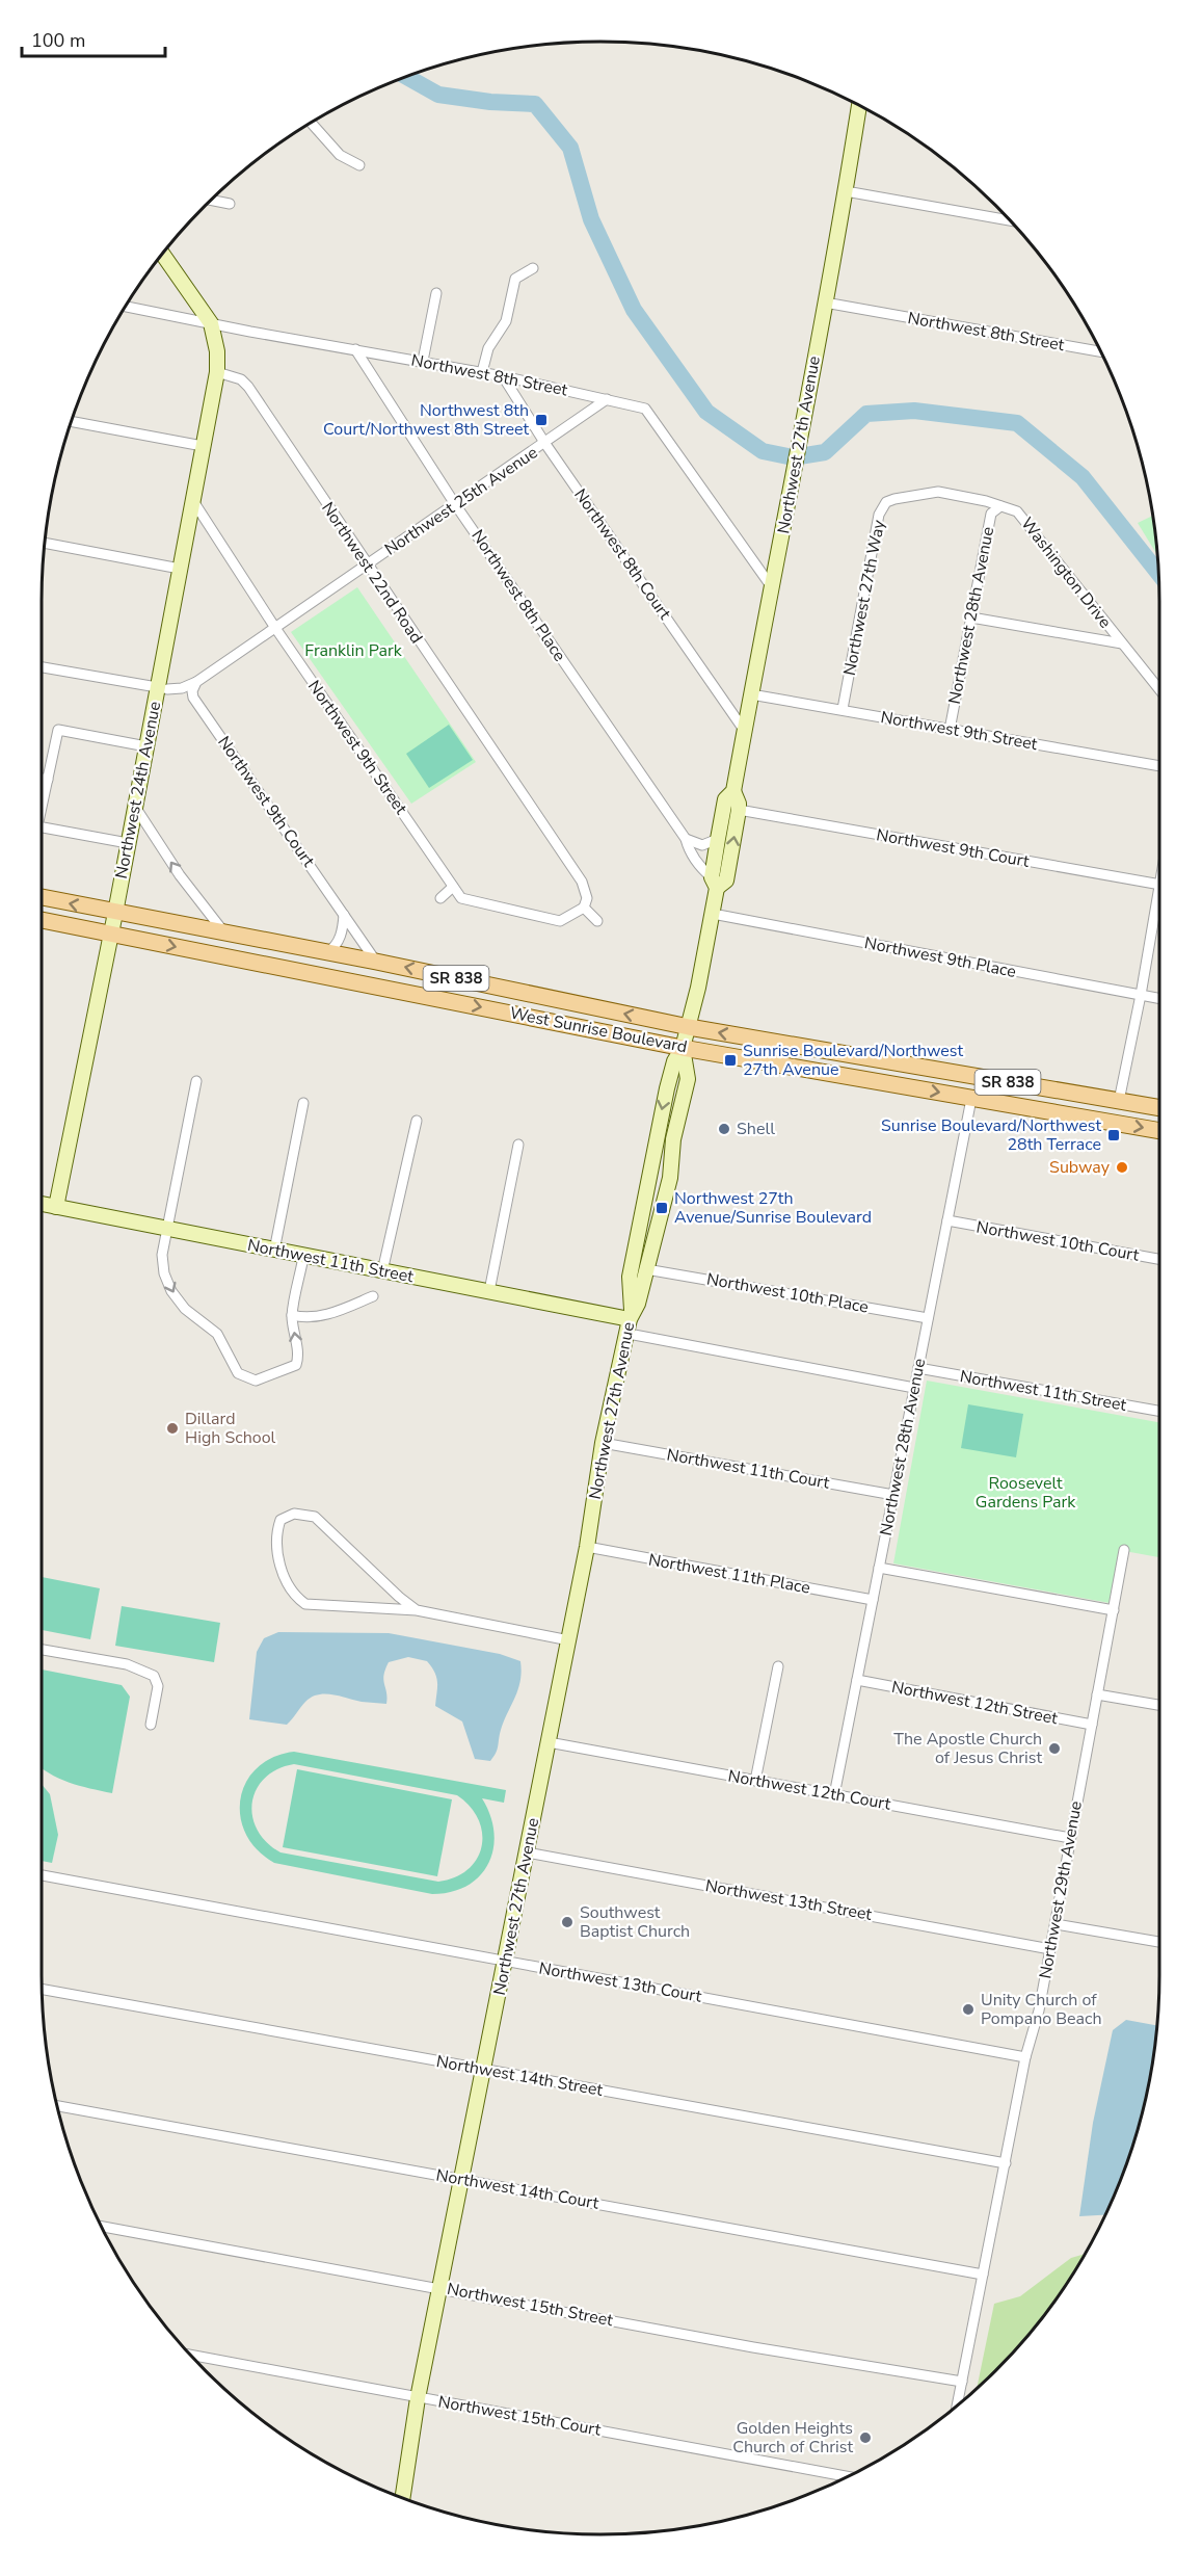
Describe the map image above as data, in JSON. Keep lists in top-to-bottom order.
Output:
{
  "streets": {
    "main road": ["SR 838", "West Sunrise Boulevard"],
    "street": [
      "Northwest 8th Street",
      "Northwest 27th Avenue",
      "Northwest 25th Avenue",
      "Northwest 8th Court",
      "Northwest 22nd Road",
      "Washington Drive",
      "Northwest 8th Place",
      "Northwest 27th Way",
      "Northwest 28th Avenue",
      "Northwest 9th Street",
      "Northwest 24th Avenue",
      "Northwest 9th Court",
      "Northwest 9th Place",
      "Northwest 10th Court",
      "Northwest 11th Street",
      "Northwest 10th Place",
      "Northwest 11th Court",
      "Northwest 11th Place",
      "Northwest 12th Street",
      "Northwest 12th Court",
      "Northwest 29th Avenue",
      "Northwest 13th Street",
      "Northwest 13th Court",
      "Northwest 14th Street",
      "Northwest 14th Court",
      "Northwest 15th Street",
      "Northwest 15th Court"
    ]
  },
  "crossings": [
    ["Northwest 8th Street", "Northwest 27th Avenue"],
    ["Northwest 8th Street", "Northwest 25th Avenue"],
    ["Northwest 8th Street", "Northwest 8th Court"],
    ["Northwest 8th Street", "Northwest 8th Place"],
    ["Northwest 27th Avenue", "Northwest 8th Court"],
    ["Northwest 27th Avenue", "Northwest 8th Place"],
    ["Northwest 27th Avenue", "Northwest 9th Street"],
    ["Northwest 27th Avenue", "Northwest 9th Court"],
    ["Northwest 27th Avenue", "Northwest 9th Place"],
    ["Northwest 27th Avenue", "West Sunrise Boulevard"],
    ["Northwest 27th Avenue", "Northwest 11th Street"],
    ["Northwest 27th Avenue", "Northwest 10th Place"],
    ["Northwest 27th Avenue", "Northwest 11th Court"],
    ["Northwest 27th Avenue", "Northwest 11th Place"],
    ["Northwest 27th Avenue", "Northwest 12th Court"],
    ["Northwest 27th Avenue", "Northwest 13th Street"],
    ["Northwest 27th Avenue", "Northwest 13th Court"],
    ["Northwest 27th Avenue", "Northwest 14th Street"],
    ["Northwest 27th Avenue", "Northwest 14th Court"],
    ["Northwest 27th Avenue", "Northwest 15th Street"],
    ["Northwest 27th Avenue", "Northwest 15th Court"],
    ["Northwest 25th Avenue", "Northwest 8th Court"],
    ["Northwest 25th Avenue", "Northwest 22nd Road"],
    ["Northwest 25th Avenue", "Northwest 8th Place"],
    ["Northwest 25th Avenue", "Northwest 9th Street"],
    ["Northwest 25th Avenue", "Northwest 9th Court"],
    ["Northwest 22nd Road", "Northwest 9th Street"],
    ["Northwest 22nd Road", "Northwest 24th Avenue"],
    ["Washington Drive", "Northwest 27th Way"],
    ["Washington Drive", "Northwest 28th Avenue"],
    ["Northwest 27th Way", "Northwest 9th Street"],
    ["Northwest 28th Avenue", "Northwest 9th Street"],
    ["Northwest 28th Avenue", "West Sunrise Boulevard"],
    ["Northwest 28th Avenue", "Northwest 10th Court"],
    ["Northwest 28th Avenue", "Northwest 11th Street"],
    ["Northwest 28th Avenue", "Northwest 10th Place"],
    ["Northwest 28th Avenue", "Northwest 11th Court"],
    ["Northwest 28th Avenue", "Northwest 11th Place"],
    ["Northwest 28th Avenue", "Northwest 12th Street"],
    ["Northwest 28th Avenue", "Northwest 12th Court"],
    ["Northwest 9th Street", "Northwest 24th Avenue"],
    ["Northwest 24th Avenue", "West Sunrise Boulevard"],
    ["Northwest 24th Avenue", "Northwest 11th Street"],
    ["Northwest 9th Court", "West Sunrise Boulevard"],
    ["Northwest 12th Street", "Northwest 29th Avenue"],
    ["Northwest 12th Court", "Northwest 29th Avenue"],
    ["Northwest 29th Avenue", "Northwest 13th Street"],
    ["Northwest 29th Avenue", "Northwest 13th Court"],
    ["Northwest 29th Avenue", "Northwest 14th Street"],
    ["Northwest 29th Avenue", "Northwest 14th Court"],
    ["Northwest 29th Avenue", "Northwest 15th Street"]
  ],
  "parks": ["Franklin Park", "Roosevelt Gardens Park"],
  "places": {
    "transit": [
      "Northwest 8th Court/Northwest 8th Street",
      "Sunrise Boulevard/Northwest 27th Avenue",
      "Sunrise Boulevard/Northwest 28th Terrace",
      "Northwest 27th Avenue/Sunrise Boulevard"
    ],
    "other": [
      "Shell",
      "Subway",
      "Dillard High School",
      "The Apostle Church of Jesus Christ",
      "Southwest Baptist Church",
      "Unity Church of Pompano Beach",
      "Golden Heights Church of Christ"
    ]
  },
  "scale_bar": "100 m"
}
